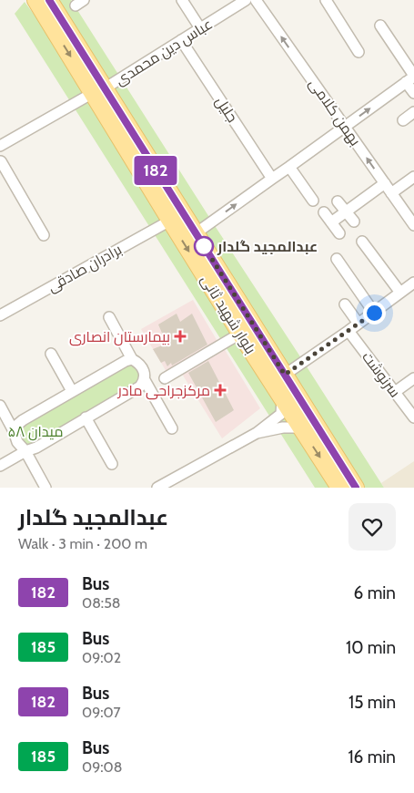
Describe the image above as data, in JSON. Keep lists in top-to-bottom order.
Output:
{
  "streets": {
    "main road": ["بلوار شهید ثانی"],
    "street": [
      "عباس دین محمدی",
      "جلیل",
      "بهمن کلامی",
      "برادران صادقی",
      "سرنوشت"
    ]
  },
  "crossings": [
    ["عباس دین محمدی", "جلیل"],
    ["عباس دین محمدی", "بلوار شهید ثانی"],
    ["برادران صادقی", "بلوار شهید ثانی"]
  ],
  "parks": ["میدان ۵۸"],
  "places": {
    "other": ["عبدالمجید گلدار"],
    "health": ["بیمارستان انصاری", "مرکزجراحی مادر"]
  },
  "lines": ["bus line 182"],
  "page": {
    "on_map": "182",
    "heading": ["عبدالمجید گلدار", "Walk · 3 min · 200 m"],
    "list": [
      {
        "mark": "182",
        "name": "Bus",
        "note": "08:58",
        "value": "6 min"
      },
      {
        "mark": "185",
        "name": "Bus",
        "note": "09:02",
        "value": "10 min"
      },
      {
        "mark": "182",
        "name": "Bus",
        "note": "09:07",
        "value": "15 min"
      },
      {
        "mark": "185",
        "name": "Bus",
        "note": "09:08",
        "value": "16 min"
      }
    ]
  }
}
